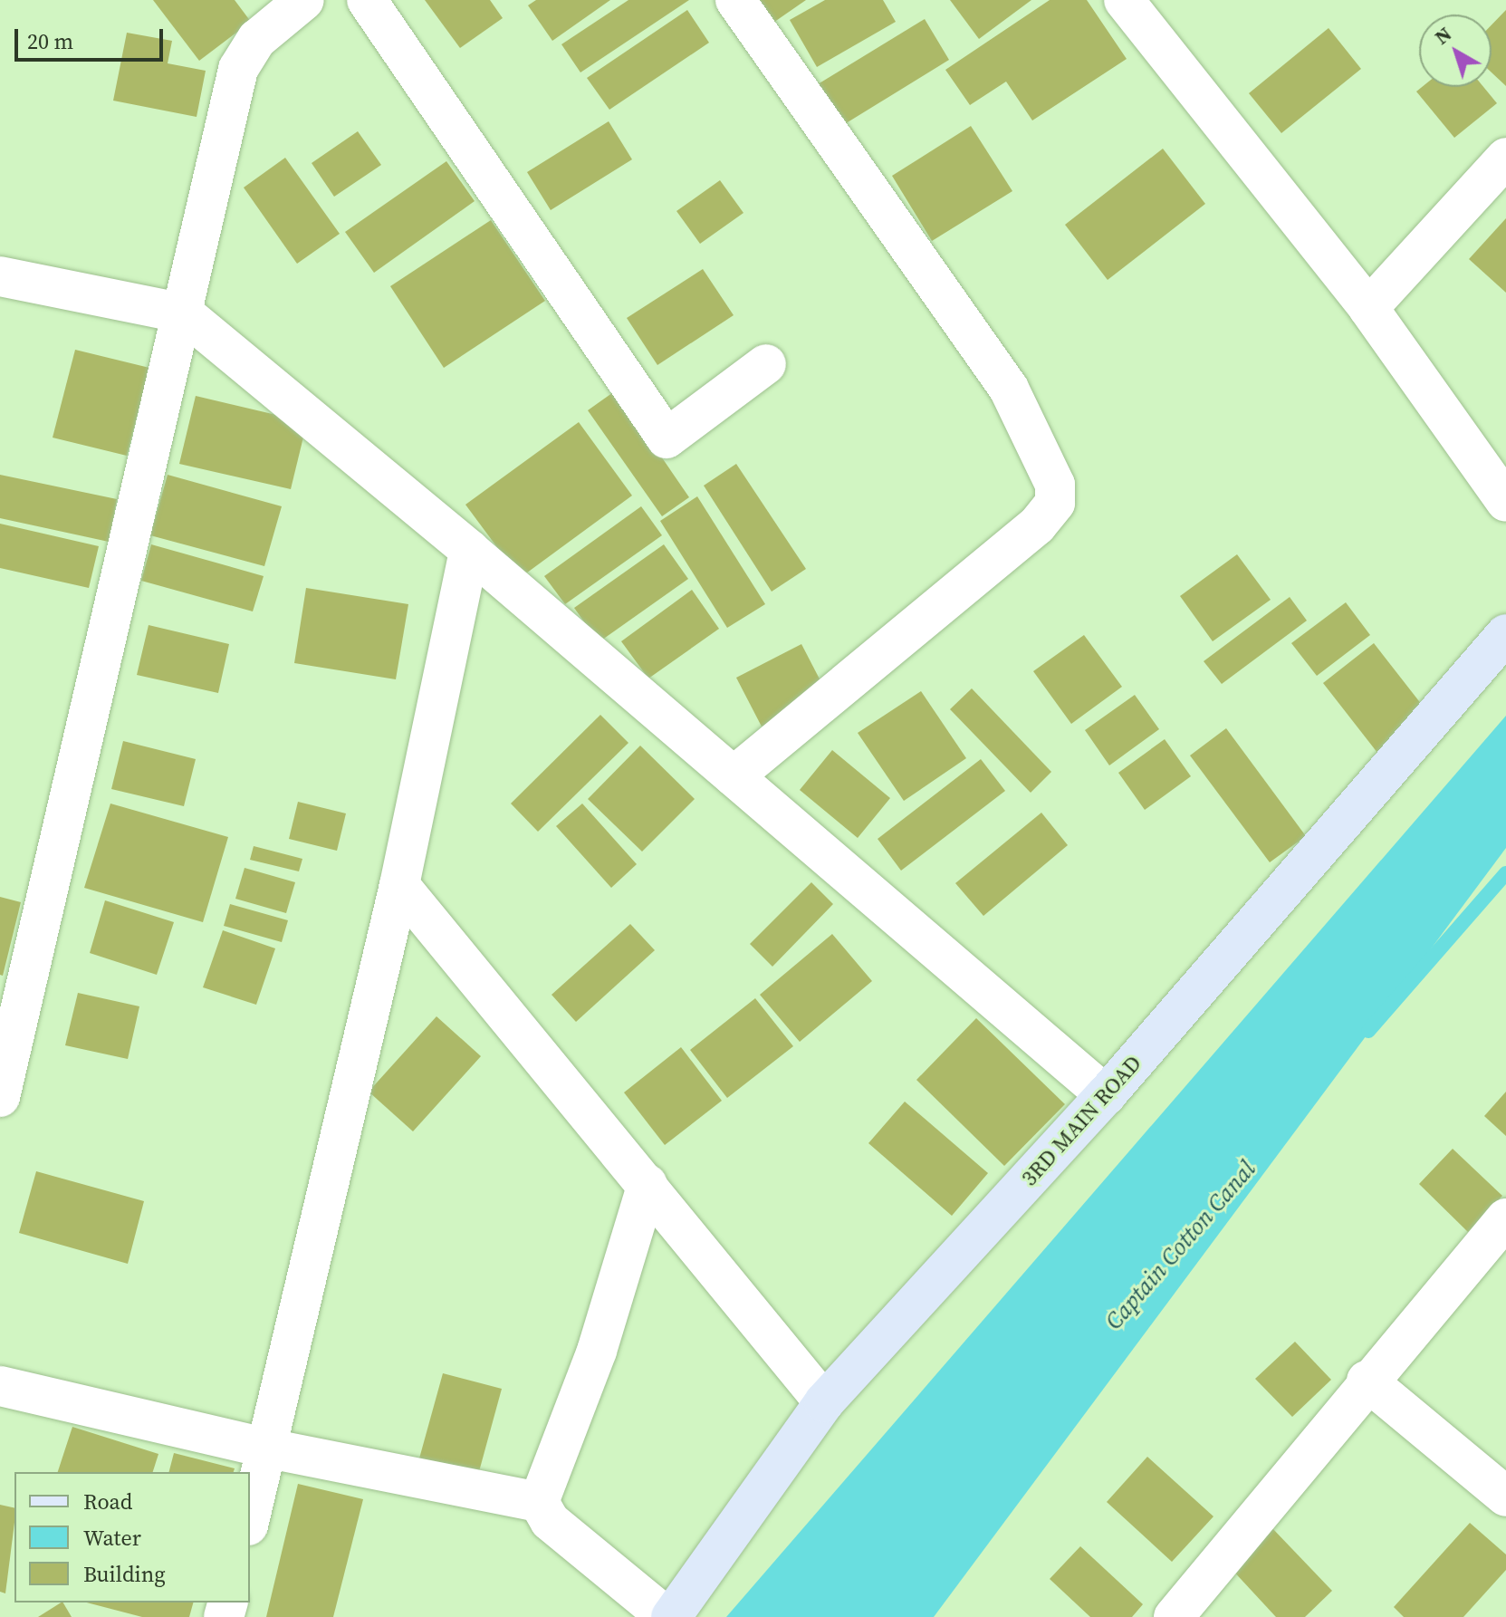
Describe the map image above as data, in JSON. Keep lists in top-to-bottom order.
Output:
{
  "streets": {
    "street": ["3RD MAIN ROAD"]
  },
  "water": ["Captain Cotton Canal"],
  "legend": ["Road", "Water", "Building"],
  "scale_bar": "20 m",
  "north": "top left"
}
